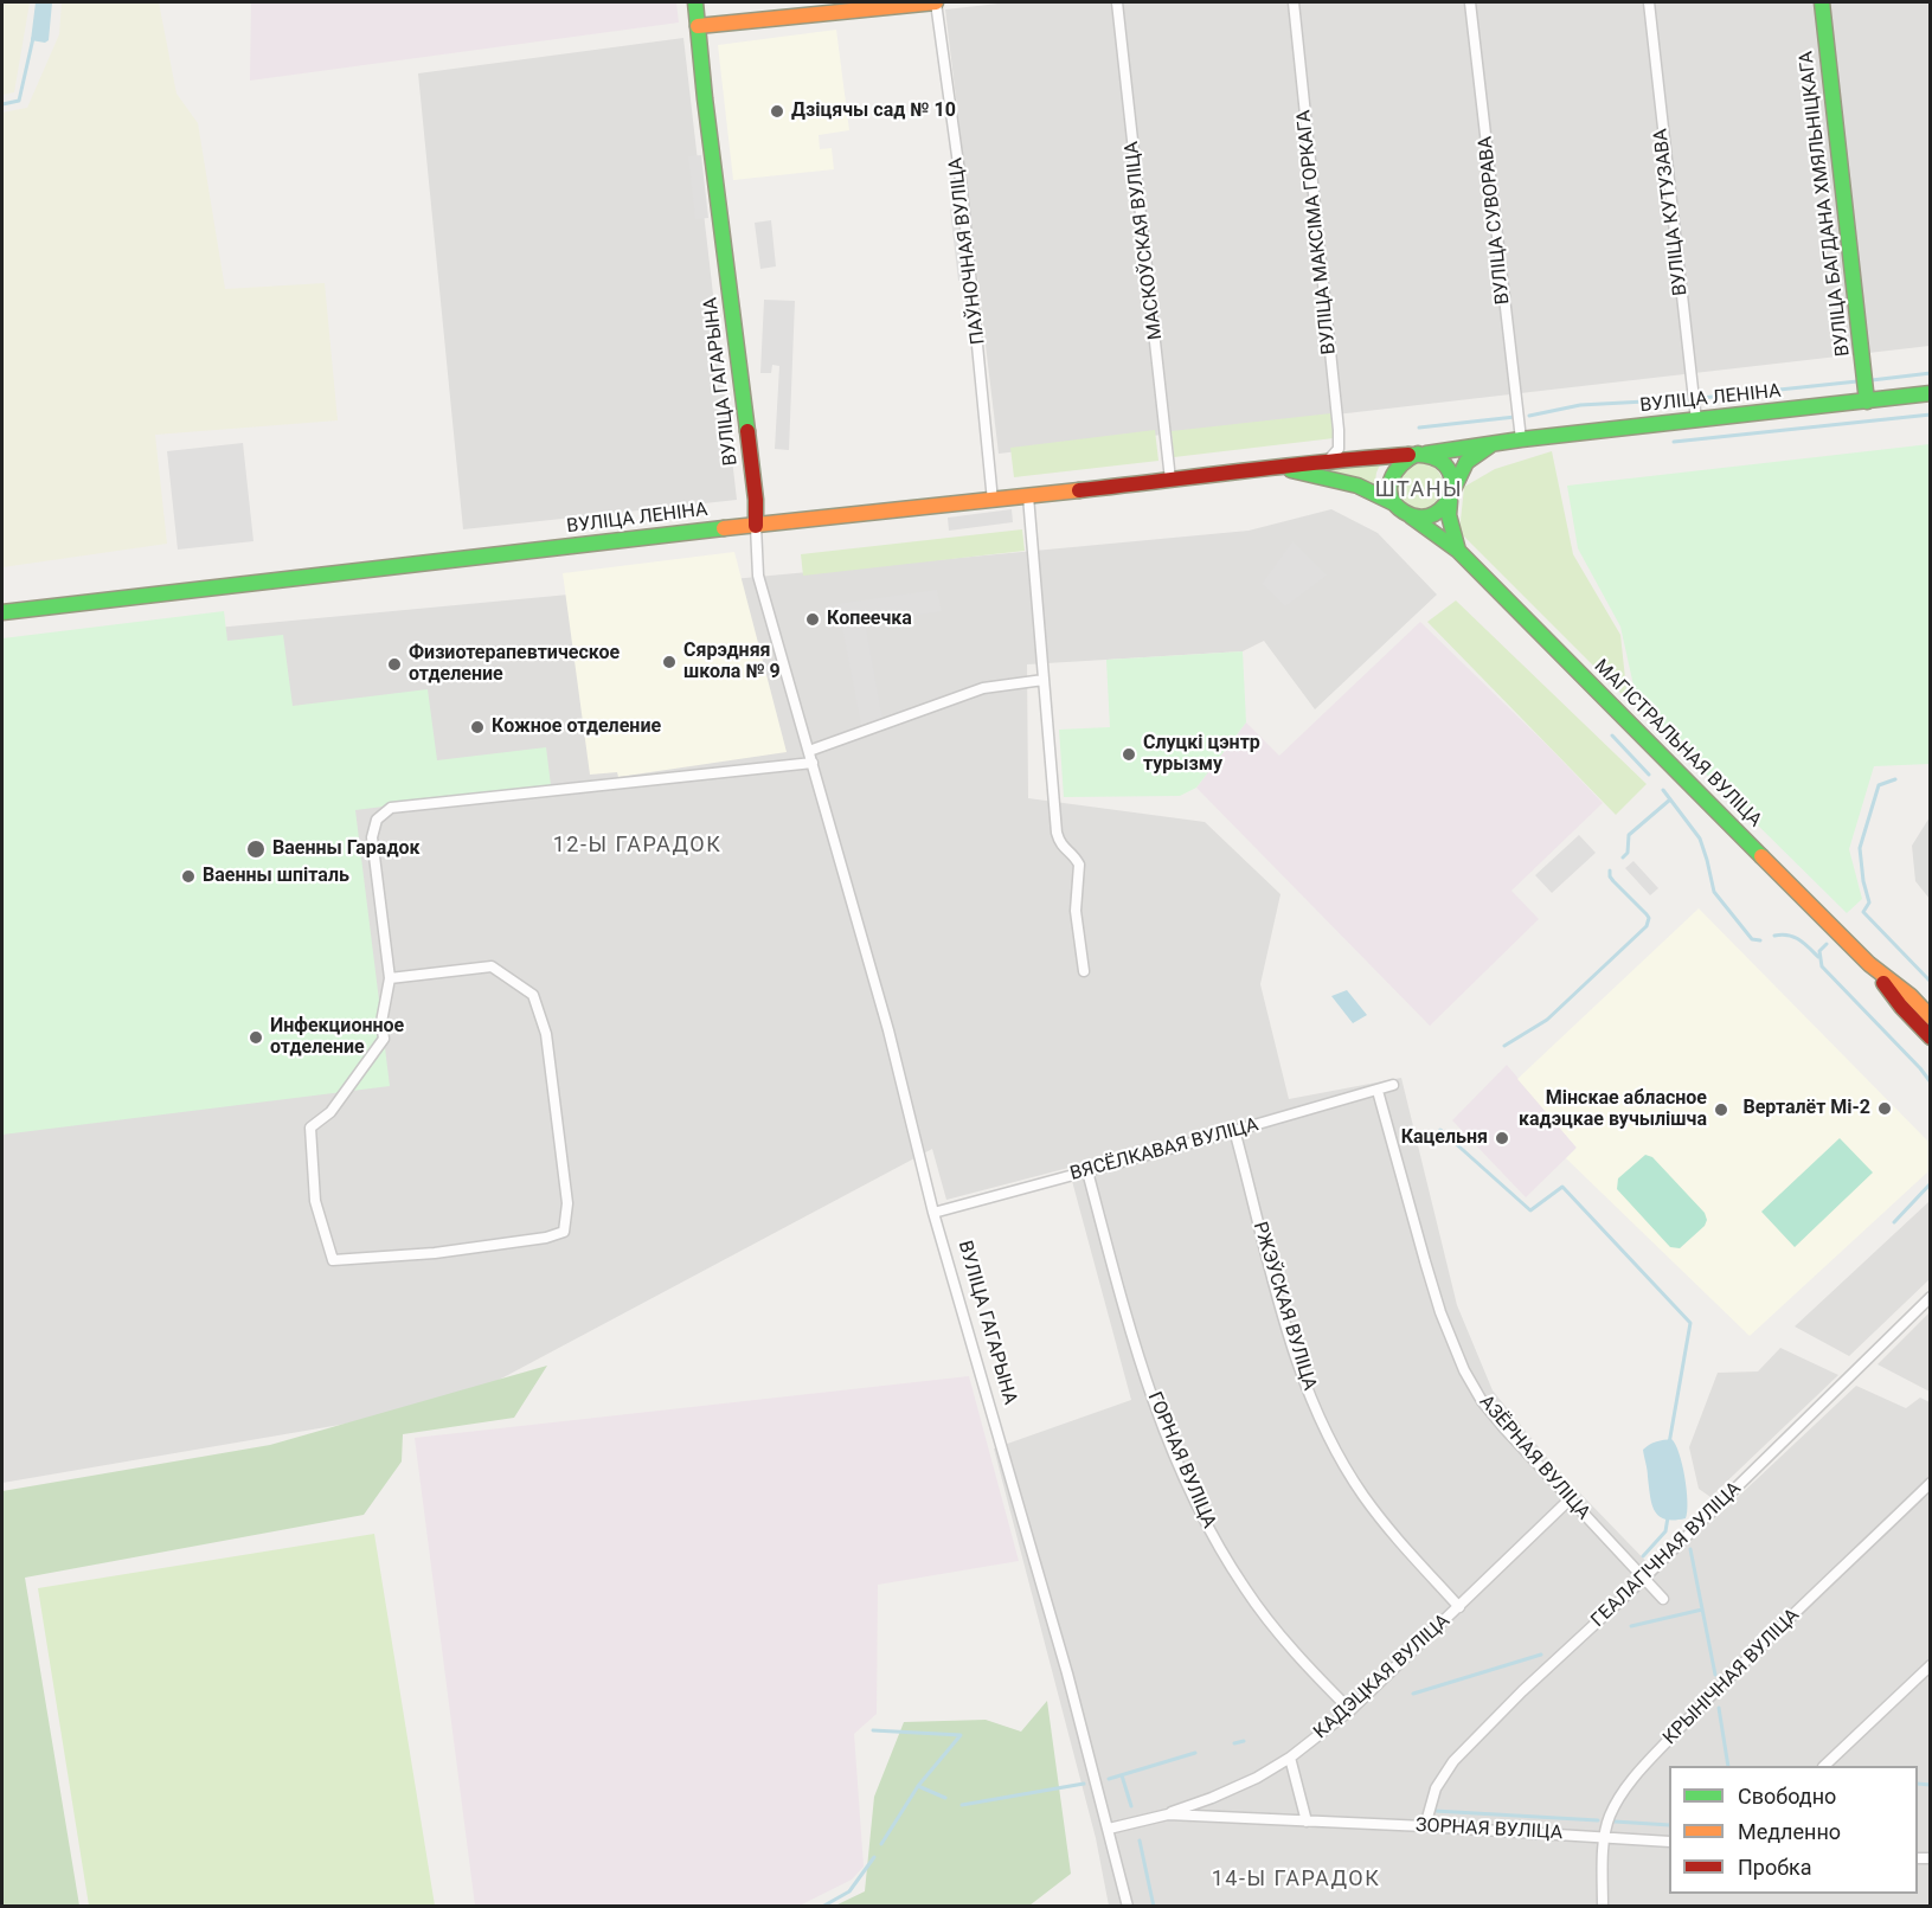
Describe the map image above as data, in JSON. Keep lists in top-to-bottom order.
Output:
{
  "streets": {
    "main road": [
      "ВУЛІЦА БАГДАНА ХМЯЛЬНІЦКАГА",
      "ВУЛІЦА ГАГАРЫНА",
      "ВУЛІЦА ЛЕНІНА",
      "МАГІСТРАЛЬНАЯ ВУЛІЦА"
    ],
    "street": [
      "ВУЛІЦА КУТУЗАВА",
      "ВУЛІЦА СУВОРАВА",
      "ВУЛІЦА МАКСІМА ГОРКАГА",
      "МАСКОЎСКАЯ ВУЛІЦА",
      "ПАЎНОЧНАЯ ВУЛІЦА",
      "ВЯСЁЛКАВАЯ ВУЛІЦА",
      "РЖЭЎСКАЯ ВУЛІЦА",
      "АЗЁРНАЯ ВУЛІЦА",
      "ГОРНАЯ ВУЛІЦА",
      "ГЕАЛАГІЧНАЯ ВУЛІЦА",
      "КАДЭЦКАЯ ВУЛІЦА",
      "КРЫНІЧНАЯ ВУЛІЦА",
      "ЗОРНАЯ ВУЛІЦА"
    ]
  },
  "crossings": [
    ["ВУЛІЦА БАГДАНА ХМЯЛЬНІЦКАГА", "ВУЛІЦА ЛЕНІНА"],
    ["ВУЛІЦА КУТУЗАВА", "ВУЛІЦА ЛЕНІНА"],
    ["ВУЛІЦА СУВОРАВА", "ВУЛІЦА ЛЕНІНА"],
    ["ВУЛІЦА МАКСІМА ГОРКАГА", "ВУЛІЦА ЛЕНІНА"],
    ["МАСКОЎСКАЯ ВУЛІЦА", "ВУЛІЦА ЛЕНІНА"],
    ["ПАЎНОЧНАЯ ВУЛІЦА", "ВУЛІЦА ЛЕНІНА"],
    ["ВУЛІЦА ГАГАРЫНА", "ВУЛІЦА ЛЕНІНА"],
    ["ВУЛІЦА ГАГАРЫНА", "ВЯСЁЛКАВАЯ ВУЛІЦА"],
    ["ВУЛІЦА ГАГАРЫНА", "ЗОРНАЯ ВУЛІЦА"],
    ["ВУЛІЦА ЛЕНІНА", "МАГІСТРАЛЬНАЯ ВУЛІЦА"],
    ["ВЯСЁЛКАВАЯ ВУЛІЦА", "РЖЭЎСКАЯ ВУЛІЦА"],
    ["ВЯСЁЛКАВАЯ ВУЛІЦА", "АЗЁРНАЯ ВУЛІЦА"],
    ["ВЯСЁЛКАВАЯ ВУЛІЦА", "ГОРНАЯ ВУЛІЦА"],
    ["РЖЭЎСКАЯ ВУЛІЦА", "КАДЭЦКАЯ ВУЛІЦА"],
    ["АЗЁРНАЯ ВУЛІЦА", "ГЕАЛАГІЧНАЯ ВУЛІЦА"],
    ["АЗЁРНАЯ ВУЛІЦА", "КАДЭЦКАЯ ВУЛІЦА"],
    ["ГОРНАЯ ВУЛІЦА", "КАДЭЦКАЯ ВУЛІЦА"],
    ["ГЕАЛАГІЧНАЯ ВУЛІЦА", "ЗОРНАЯ ВУЛІЦА"],
    ["КАДЭЦКАЯ ВУЛІЦА", "ЗОРНАЯ ВУЛІЦА"],
    ["КРЫНІЧНАЯ ВУЛІЦА", "ЗОРНАЯ ВУЛІЦА"]
  ],
  "districts": ["ШТАНЫ", "12-Ы ГАРАДОК", "14-Ы ГАРАДОК"],
  "places": [
    "Дзіцячы сад № 10",
    "Копеечка",
    "Сярэдняя школа № 9",
    "Физиотерапевтическое отделение",
    "Кожное отделение",
    "Слуцкі цэнтр турызму",
    "Ваенны Гарадок",
    "Ваенны шпіталь",
    "Инфекционное отделение",
    "Верталёт Мі-2",
    "Мінскае абласное кадэцкае вучылішча",
    "Кацельня"
  ],
  "legend": ["Свободно", "Медленно", "Пробка"]
}
